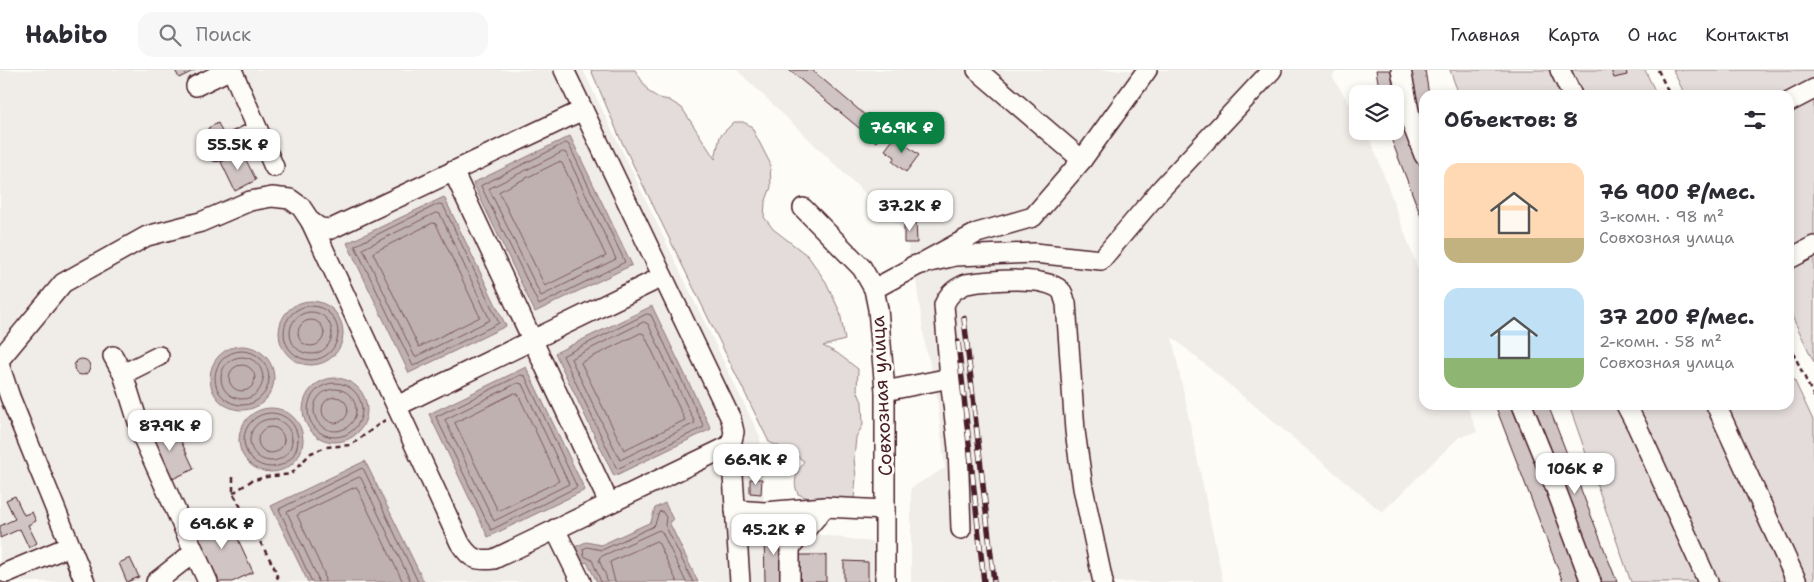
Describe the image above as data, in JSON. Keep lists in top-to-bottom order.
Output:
{
  "streets": {
    "street": ["Совхозная улица"]
  },
  "page": {
    "header": "Habito",
    "search": "Поиск",
    "nav": [
      "Главная",
      "Карта",
      "О нас",
      "Контакты"
    ],
    "heading": "Объектов: 8",
    "price": [
      "76.9K ₽",
      "55.5K ₽",
      "37.2K ₽",
      "87.9K ₽",
      "66.9K ₽",
      "106K ₽",
      "69.6K ₽",
      "45.2K ₽"
    ],
    "list": [
      {
        "name": "76 900 ₽/мес.",
        "note": "3-комн. · 98 m² · Совхозная улица"
      },
      {
        "name": "37 200 ₽/мес.",
        "note": "2-комн. · 58 m² · Совхозная улица"
      }
    ]
  }
}
